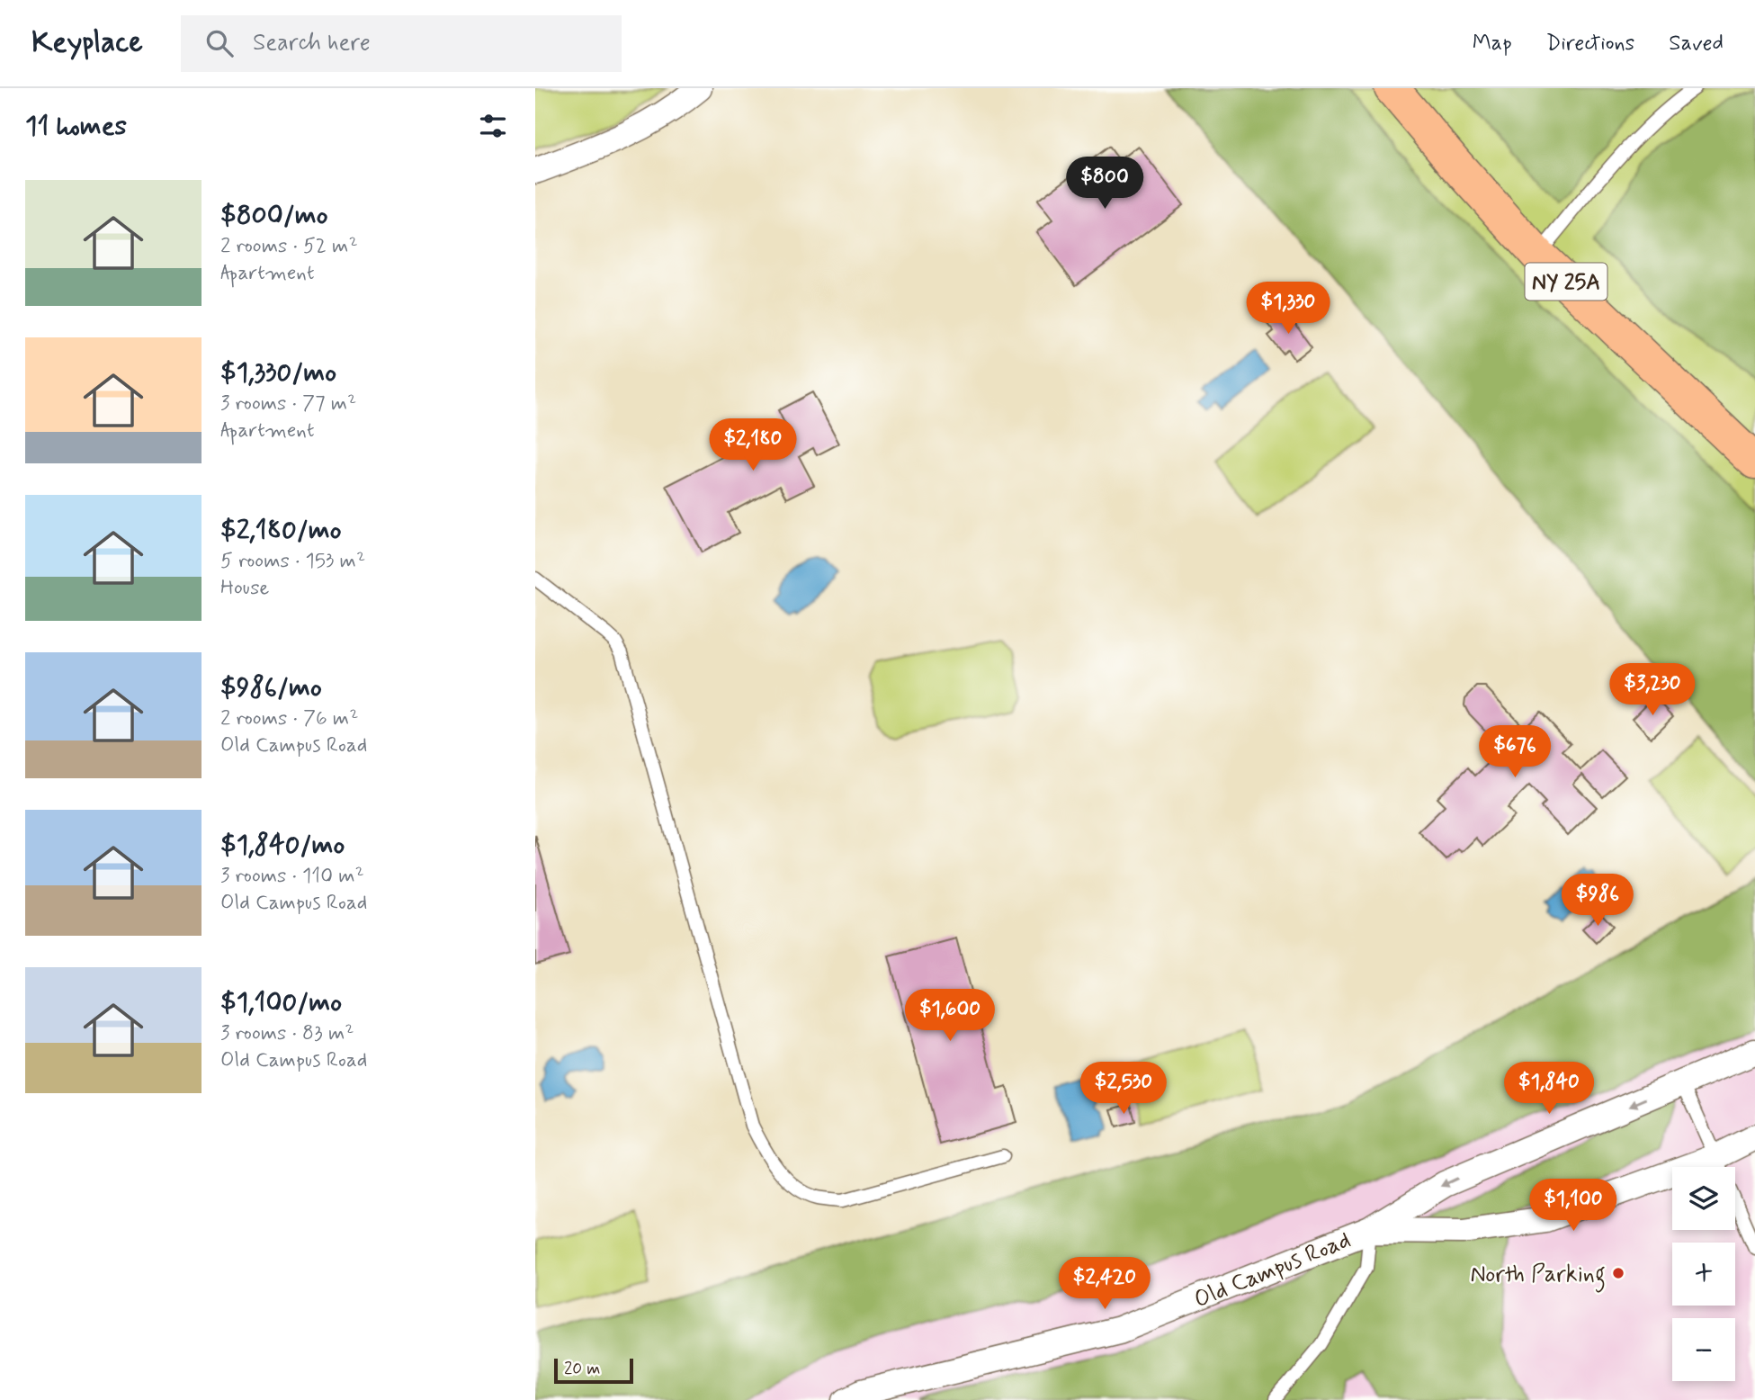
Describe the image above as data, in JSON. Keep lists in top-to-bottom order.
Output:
{
  "streets": {
    "main road": ["NY 25A"],
    "street": ["Old Campus Road"]
  },
  "places": ["North Parking"],
  "scale_bar": "20 m",
  "page": {
    "header": "Keyplace",
    "search": "Search here",
    "nav": ["Map", "Directions", "Saved"],
    "heading": "11 homes",
    "price": [
      "$800",
      "$1,330",
      "$2,180",
      "$3,230",
      "$676",
      "$986",
      "$1,600",
      "$2,530",
      "$1,840",
      "$1,100",
      "$2,420"
    ],
    "list": [
      {
        "name": "$800/mo",
        "note": "2 rooms · 52 m² · Apartment"
      },
      {
        "name": "$1,330/mo",
        "note": "3 rooms · 77 m² · Apartment"
      },
      {
        "name": "$2,180/mo",
        "note": "5 rooms · 153 m² · House"
      },
      {
        "name": "$986/mo",
        "note": "2 rooms · 76 m² · Old Campus Road"
      },
      {
        "name": "$1,840/mo",
        "note": "3 rooms · 110 m² · Old Campus Road"
      },
      {
        "name": "$1,100/mo",
        "note": "3 rooms · 83 m² · Old Campus Road"
      }
    ],
    "map_buttons": ["+", "−"],
    "scale": "20 m"
  }
}
